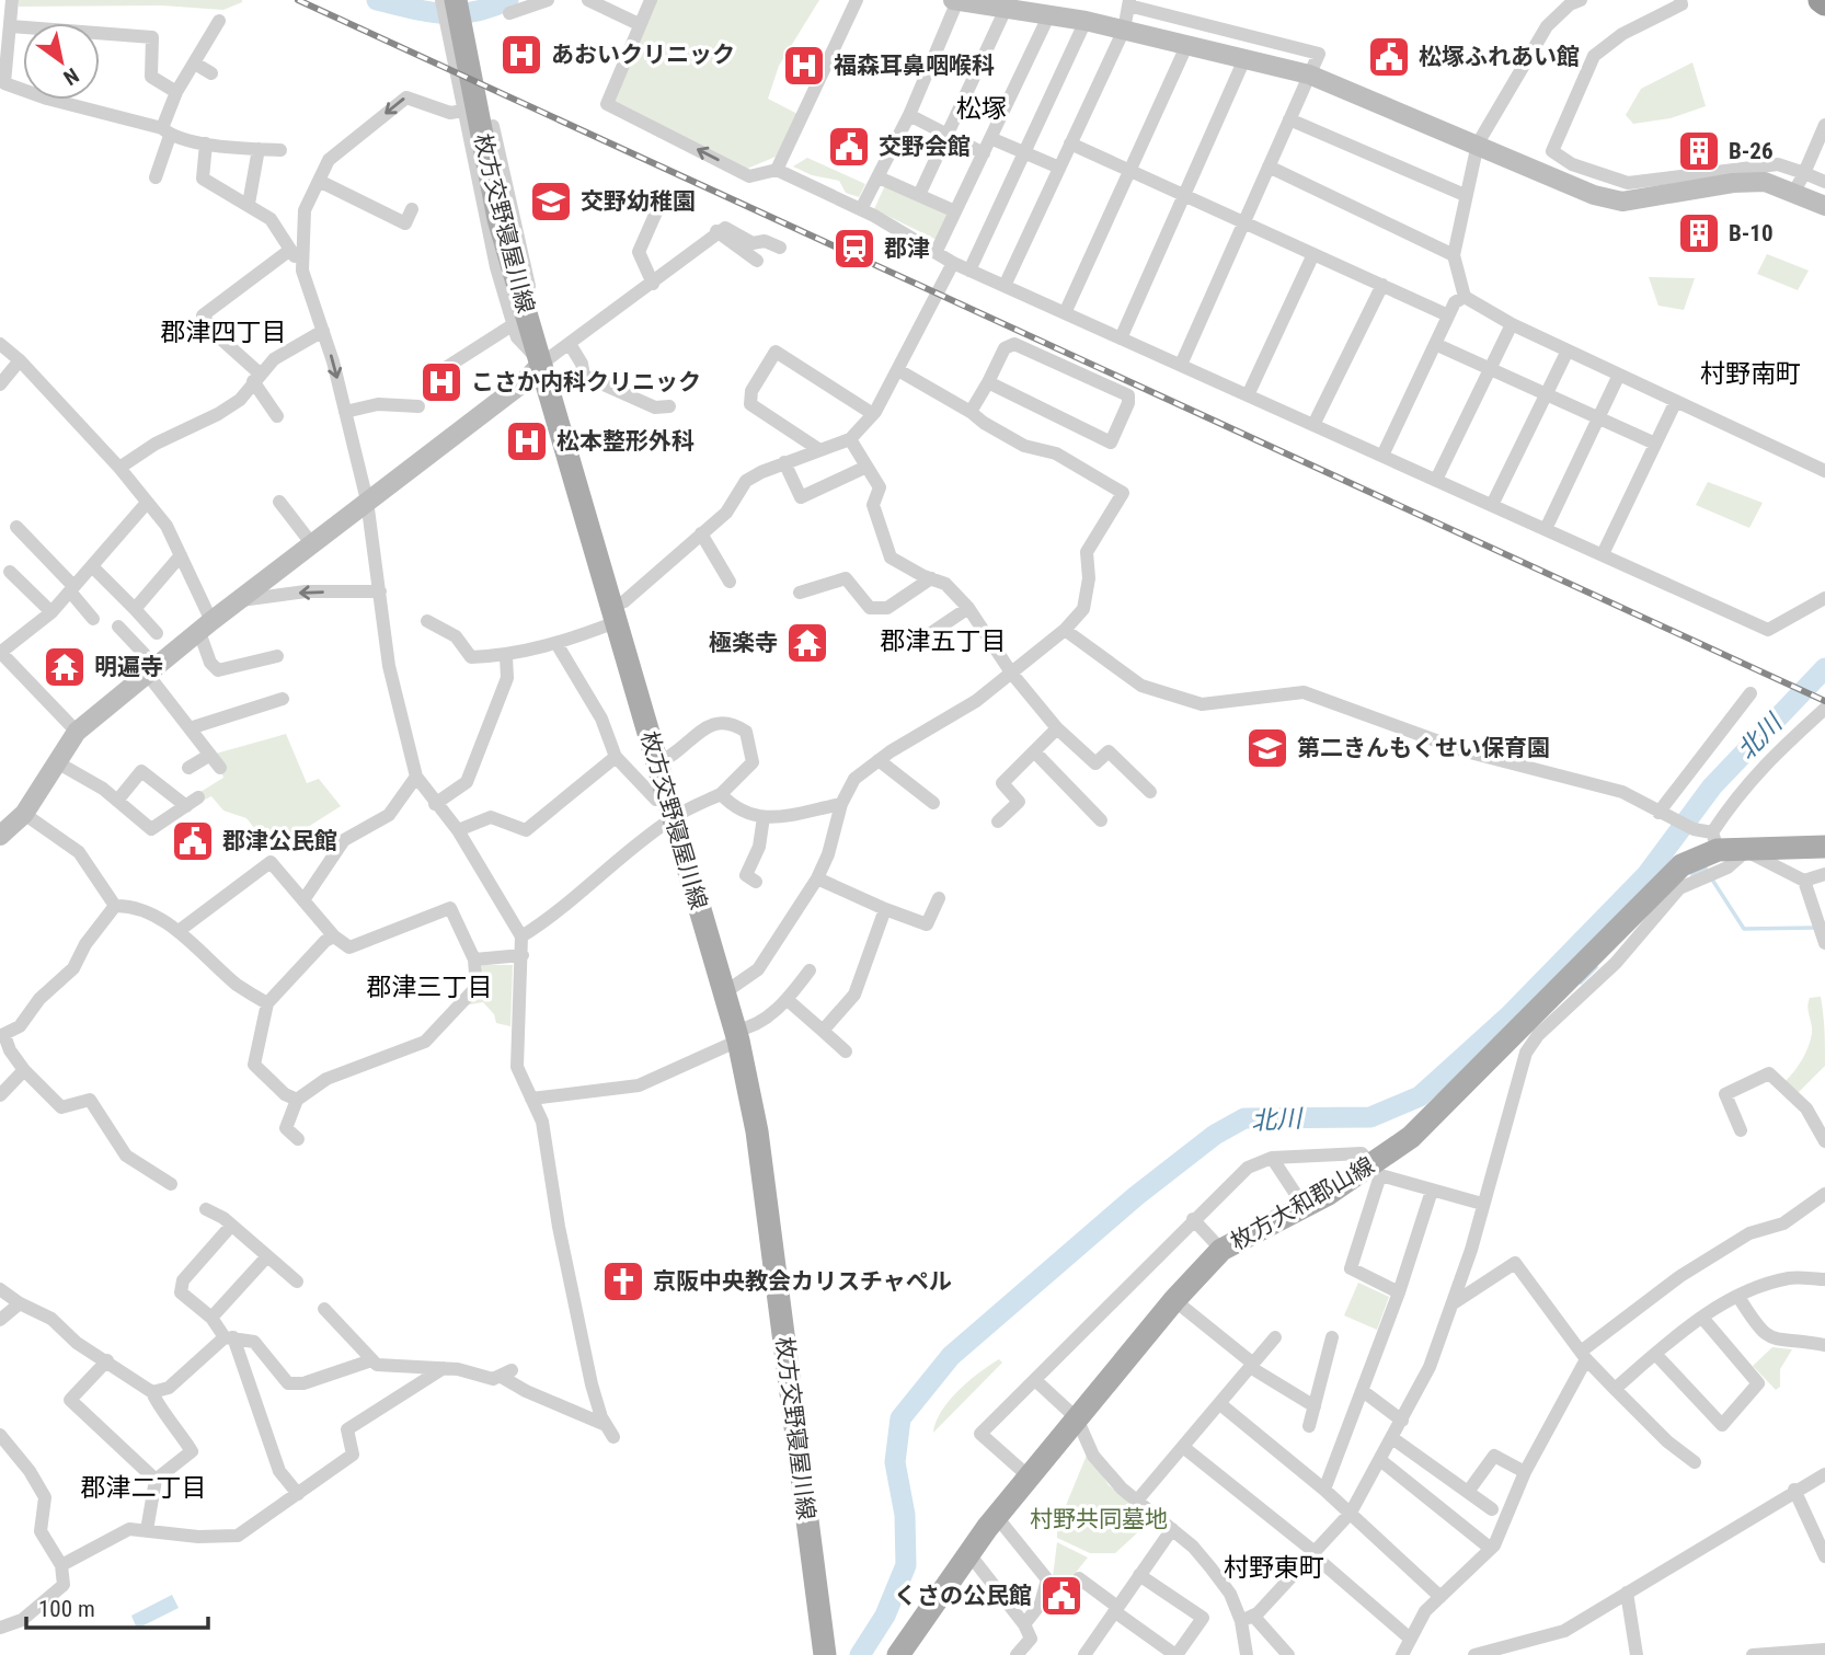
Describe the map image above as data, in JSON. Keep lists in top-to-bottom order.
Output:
{
  "streets": {
    "main road": ["枚方交野寝屋川線", "枚方大和郡山線"]
  },
  "districts": [
    "松塚",
    "郡津四丁目",
    "村野南町",
    "郡津五丁目",
    "郡津三丁目",
    "郡津二丁目",
    "村野東町"
  ],
  "water": ["北川"],
  "parks": ["村野共同墓地"],
  "places": {
    "hospital": [
      "あおいクリニック",
      "福森耳鼻咽喉科",
      "こさか内科クリニック",
      "松本整形外科"
    ],
    "public building": [
      "松塚ふれあい館",
      "交野会館",
      "郡津公民館",
      "くさの公民館"
    ],
    "building": ["B-26", "B-10"],
    "school or university": ["交野幼稚園", "第二きんもくせい保育園"],
    "station": ["郡津"],
    "temple": ["極楽寺", "明遍寺"],
    "church": ["京阪中央教会カリスチャペル"]
  },
  "scale_bar": "100 m",
  "north": "bottom right"
}
